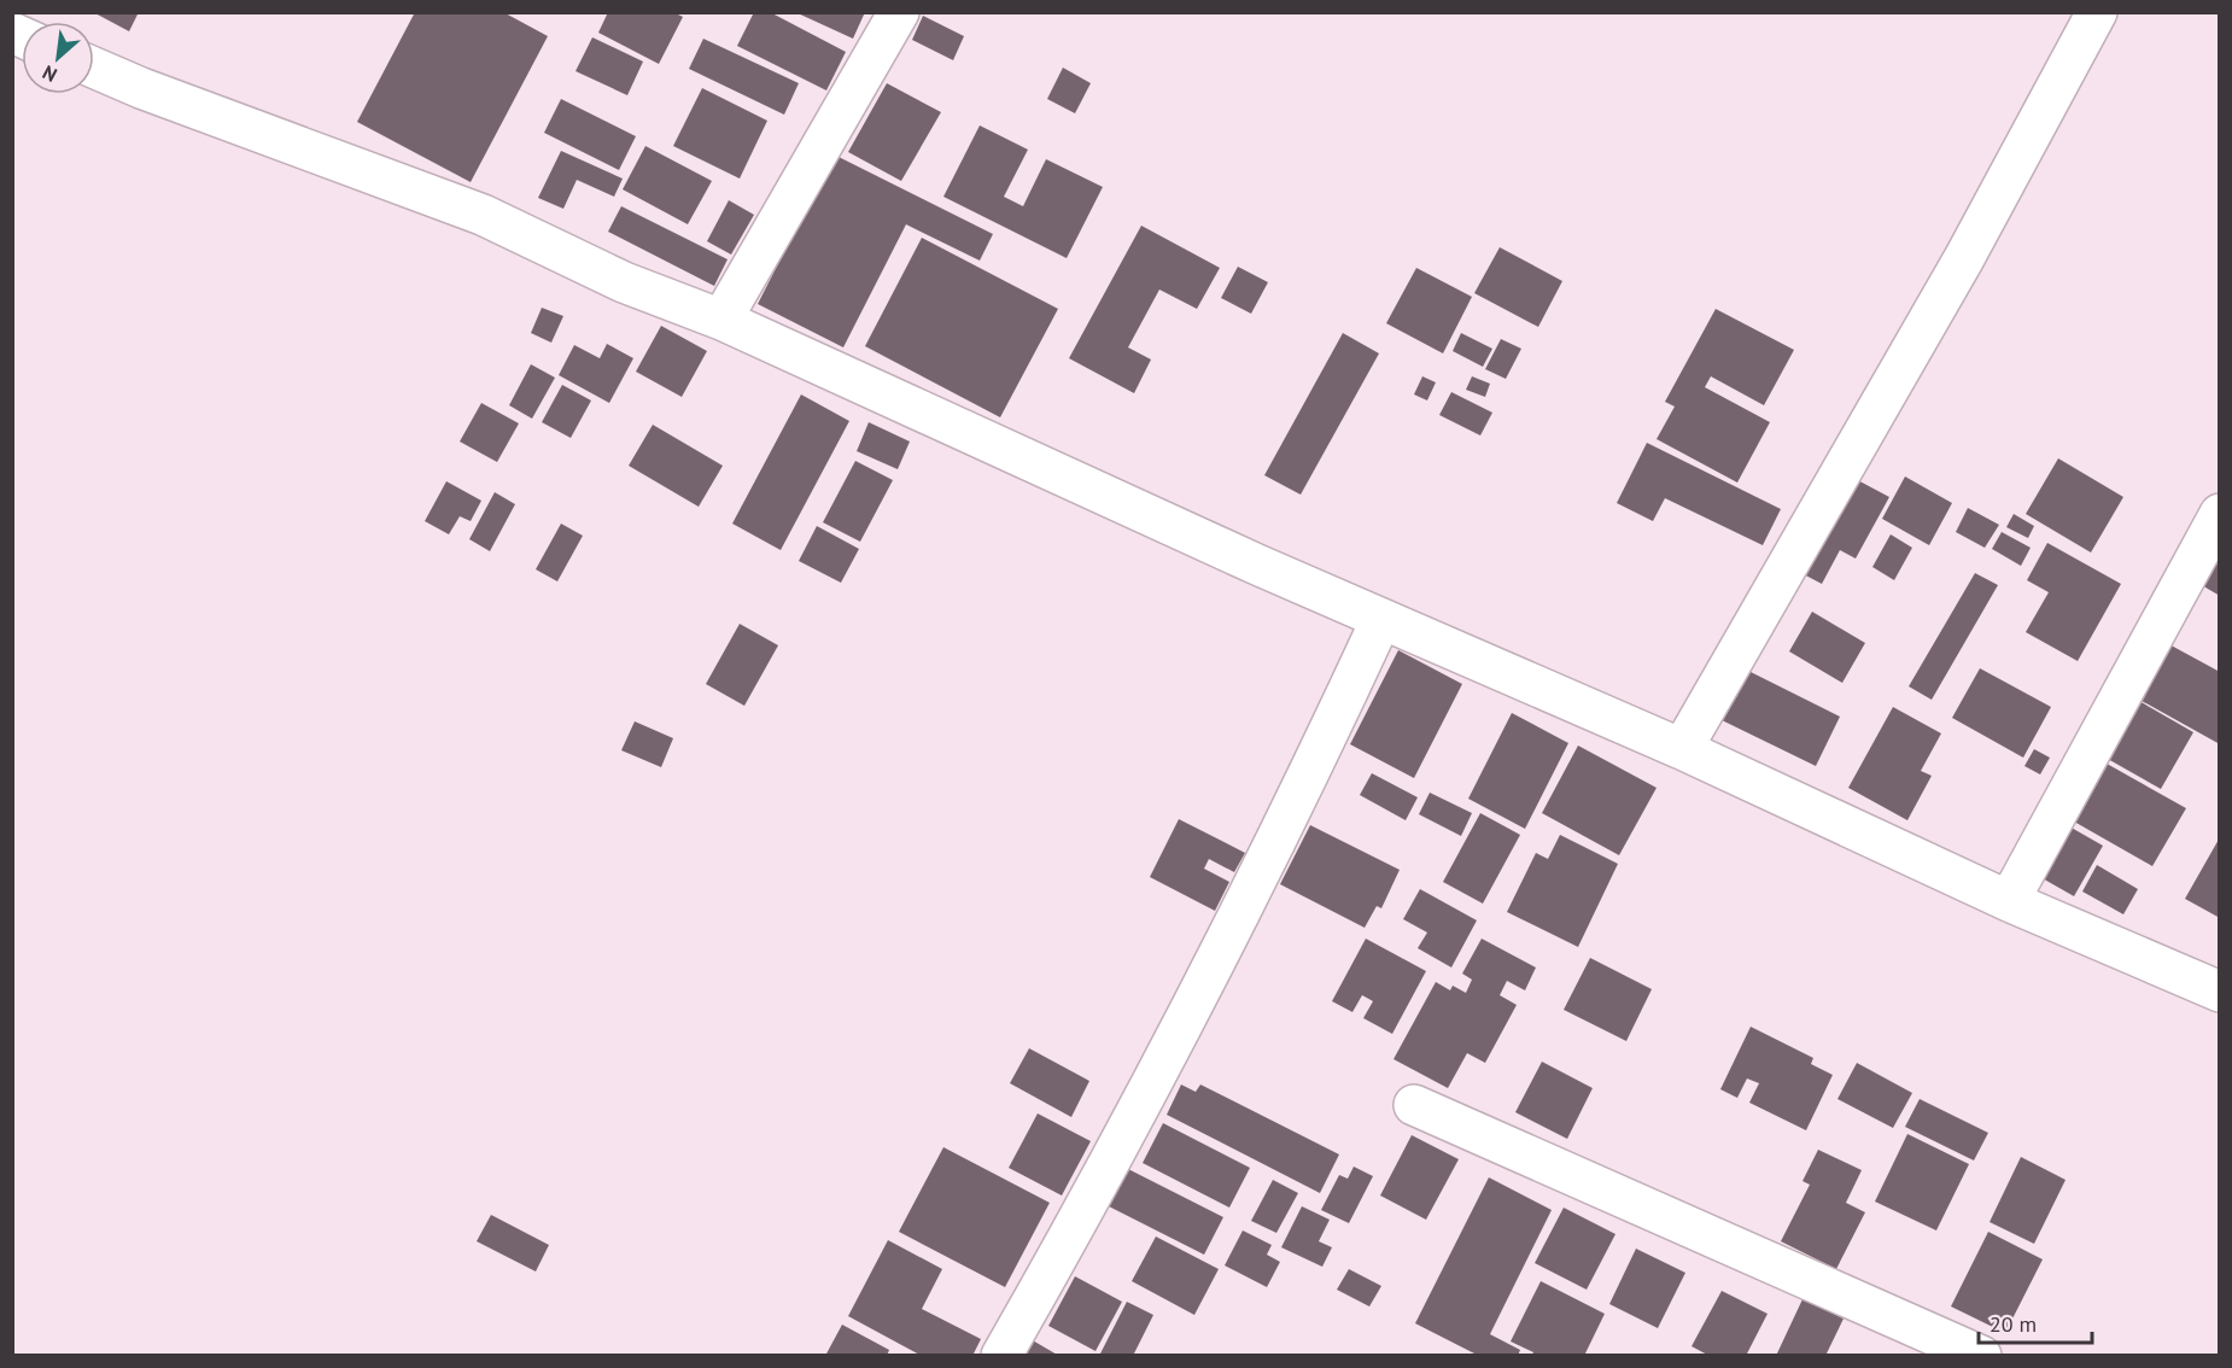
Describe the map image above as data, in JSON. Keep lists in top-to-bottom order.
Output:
{
  "scale_bar": "20 m",
  "north": "bottom left"
}
